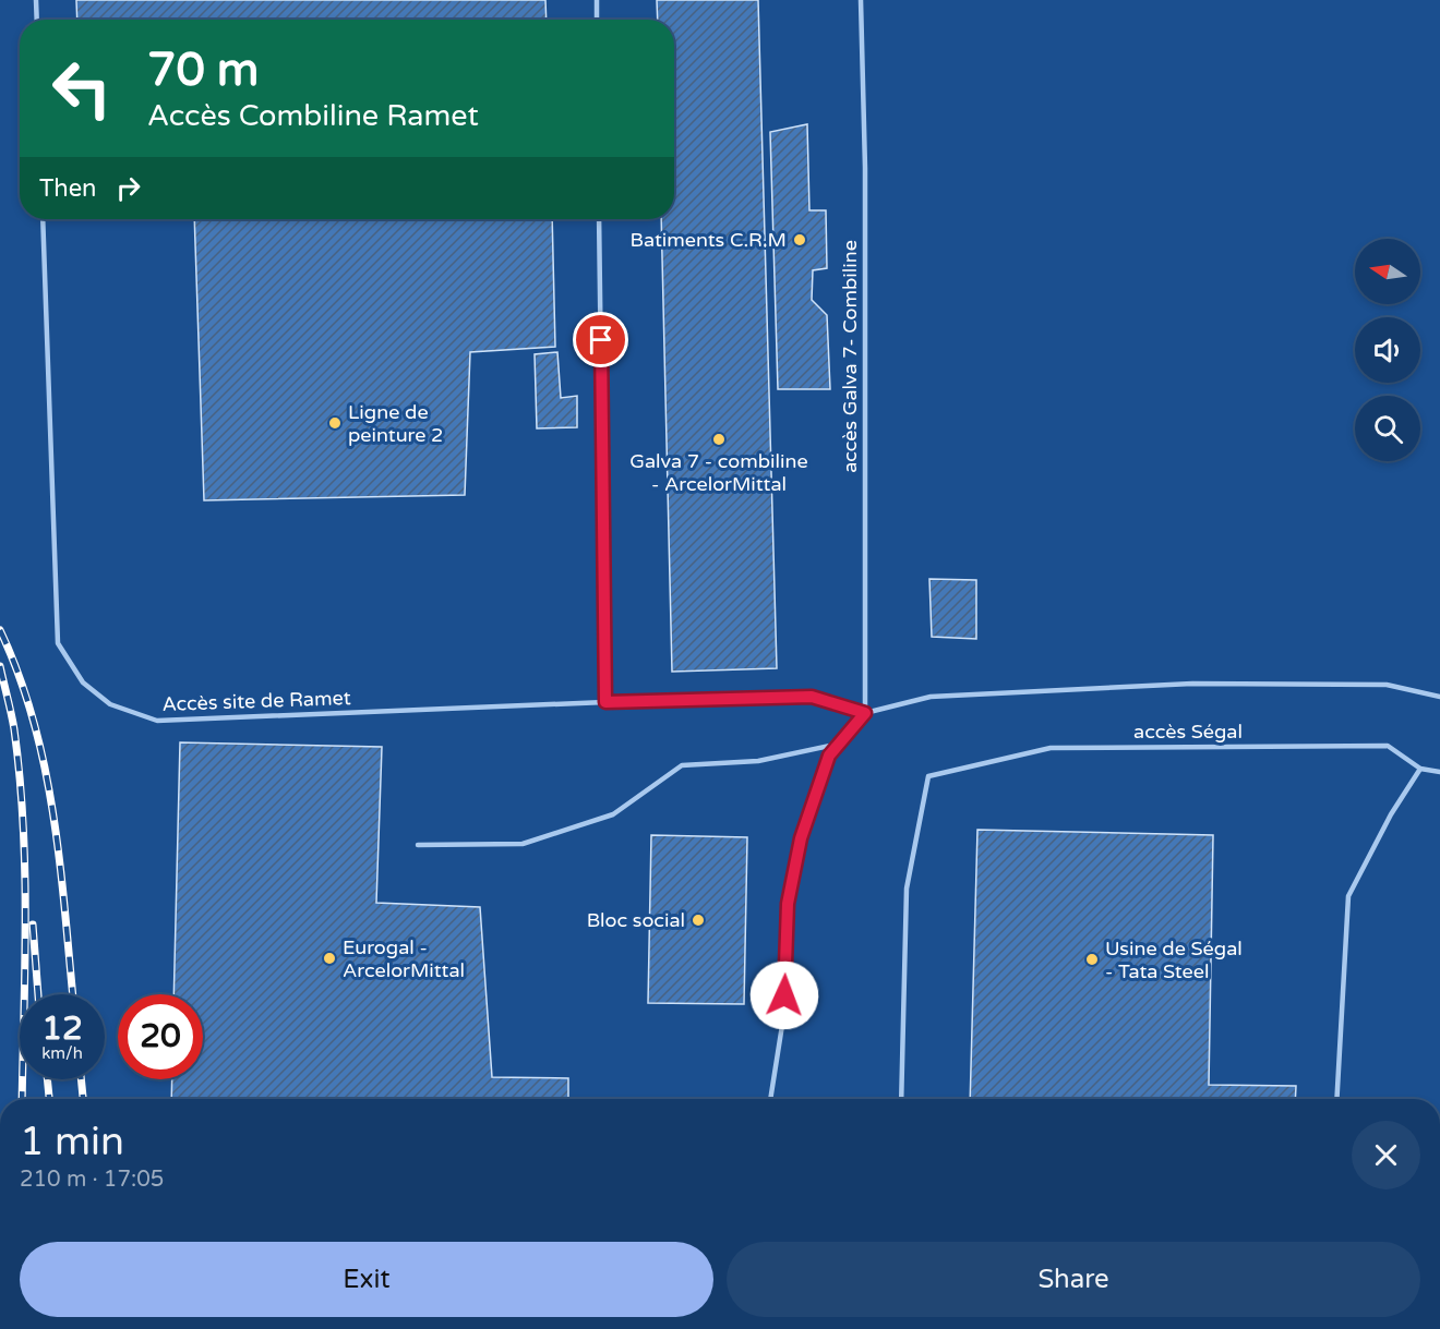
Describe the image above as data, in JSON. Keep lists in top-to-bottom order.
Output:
{
  "streets": {
    "lane": ["accès Galva 7- Combiline", "Accès site de Ramet", "accès Ségal"]
  },
  "crossings": [
    ["accès Galva 7- Combiline", "Accès site de Ramet"]
  ],
  "places": [
    "Batiments C.R.M",
    "Ligne de peinture 2",
    "Galva 7 - combiline - ArcelorMittal",
    "Bloc social",
    "Eurogal - ArcelorMittal",
    "Usine de Ségal - Tata Steel"
  ],
  "north": "left",
  "page": {
    "turn": ["70 m", "Accès Combiline Ramet"],
    "then": "Then",
    "speed": "12 km/h",
    "limit": "20",
    "heading": ["1 min", "210 m · 17:05"],
    "buttons": ["Exit", "Share"]
  }
}
